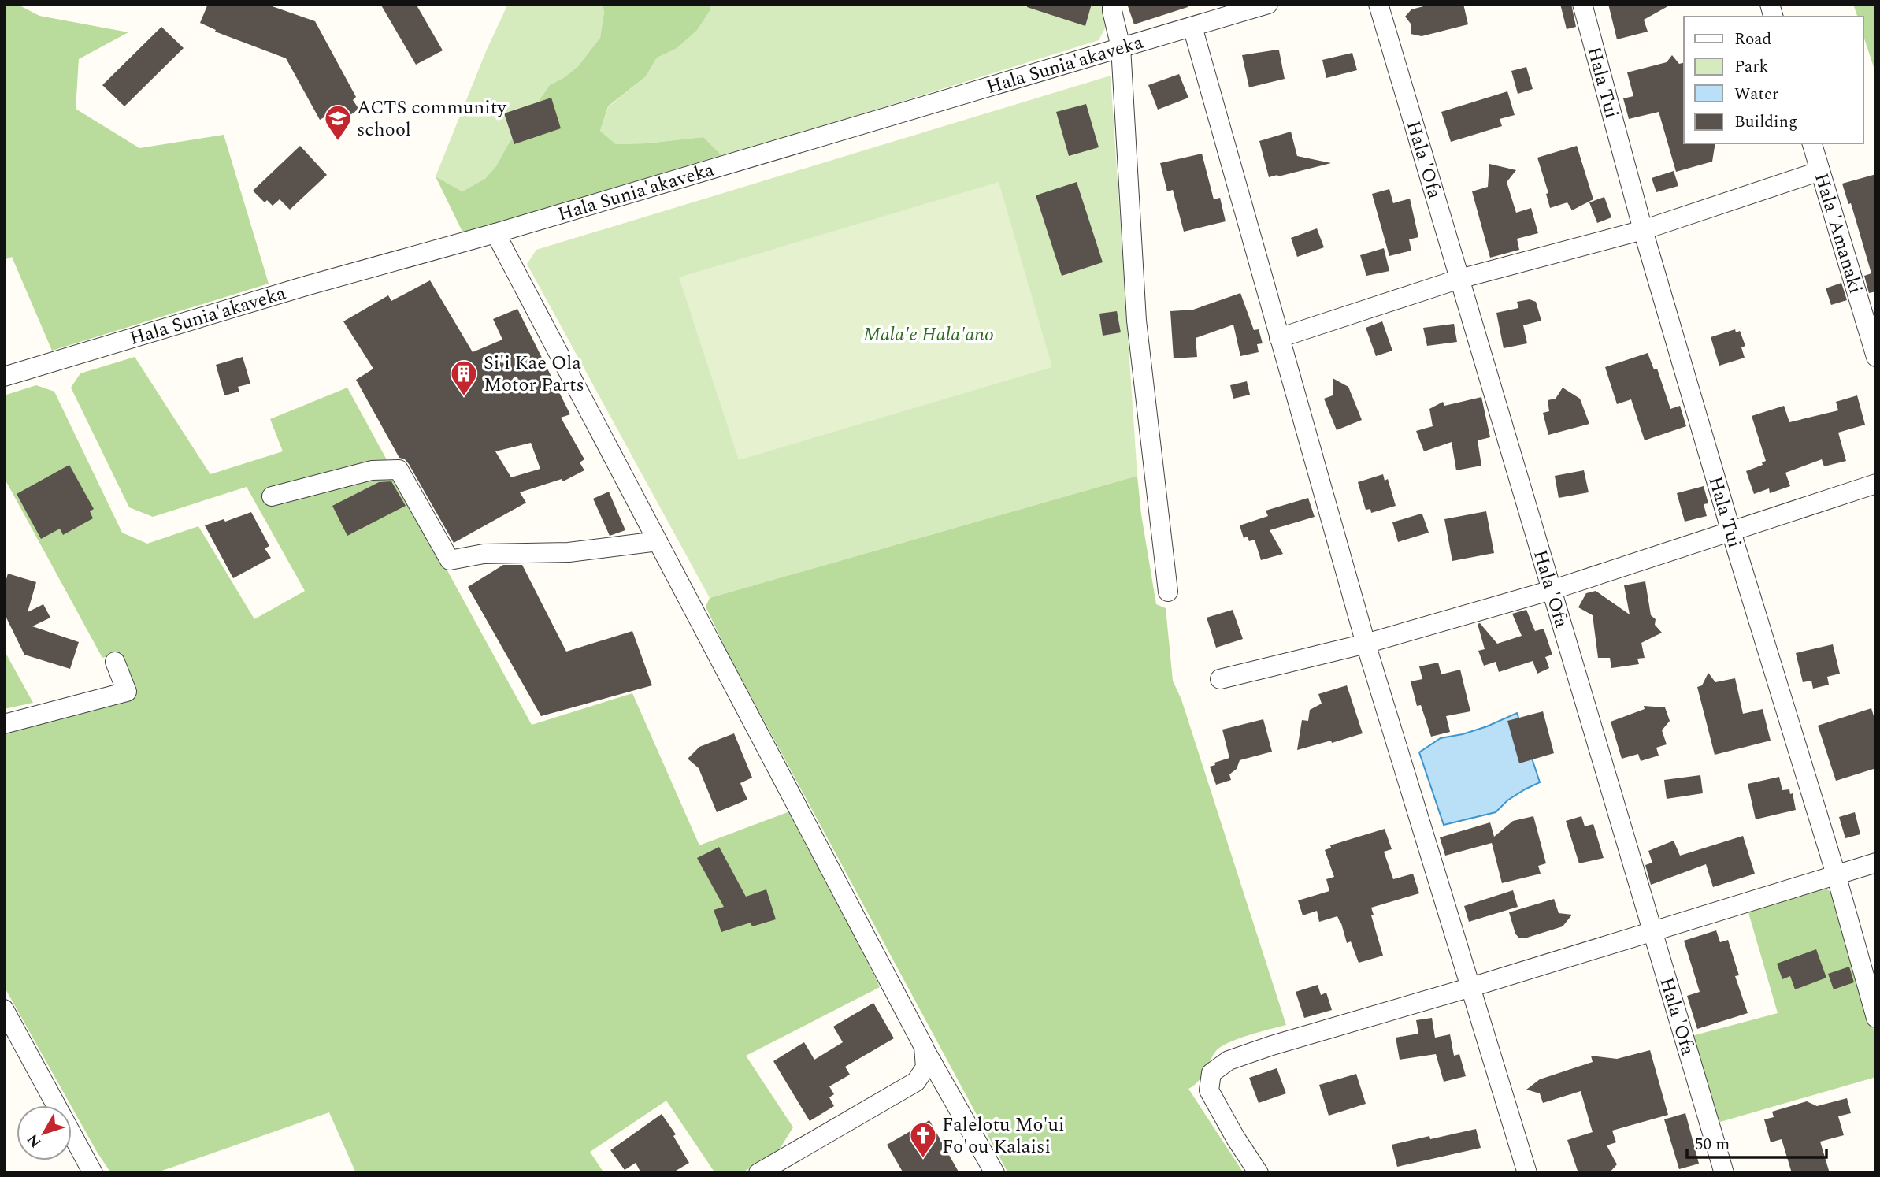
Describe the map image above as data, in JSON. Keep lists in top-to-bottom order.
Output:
{
  "streets": {
    "street": [
      "Hala Sunia'akaveka",
      "Hala Tui",
      "Hala 'Ofa",
      "Hala 'Amanaki"
    ]
  },
  "parks": ["Mala'e Hala'ano"],
  "places": {
    "school or university": ["ACTS community school"],
    "building": ["Si'i Kae Ola Motor Parts"],
    "church": ["Falelotu Mo'ui Fo'ou Kalaisi"]
  },
  "legend": [
    "Road",
    "Park",
    "Water",
    "Building"
  ],
  "scale_bar": "50 m",
  "north": "bottom left"
}
